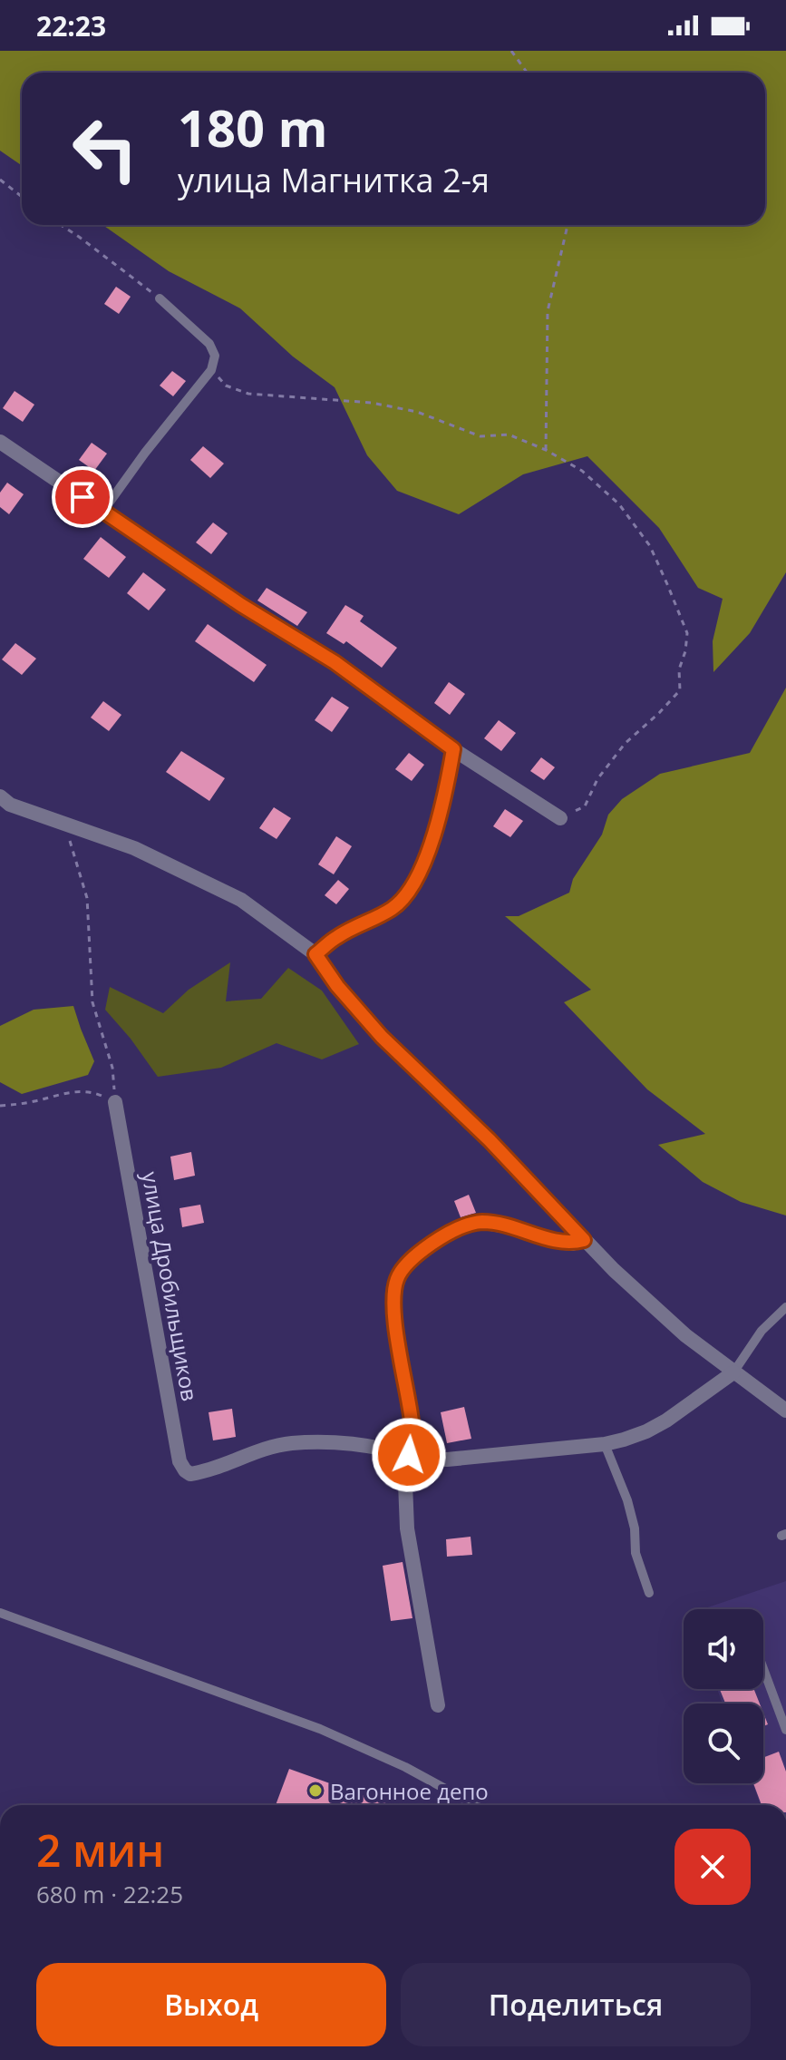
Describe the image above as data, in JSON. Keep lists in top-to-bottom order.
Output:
{
  "streets": {
    "street": ["улица Дробильщиков"]
  },
  "places": ["Вагонное депо"],
  "page": {
    "status": "22:23",
    "turn": ["180 m", "улица Магнитка 2-я"],
    "heading": ["2 мин", "680 m · 22:25"],
    "buttons": ["Выход", "Поделиться"]
  }
}
